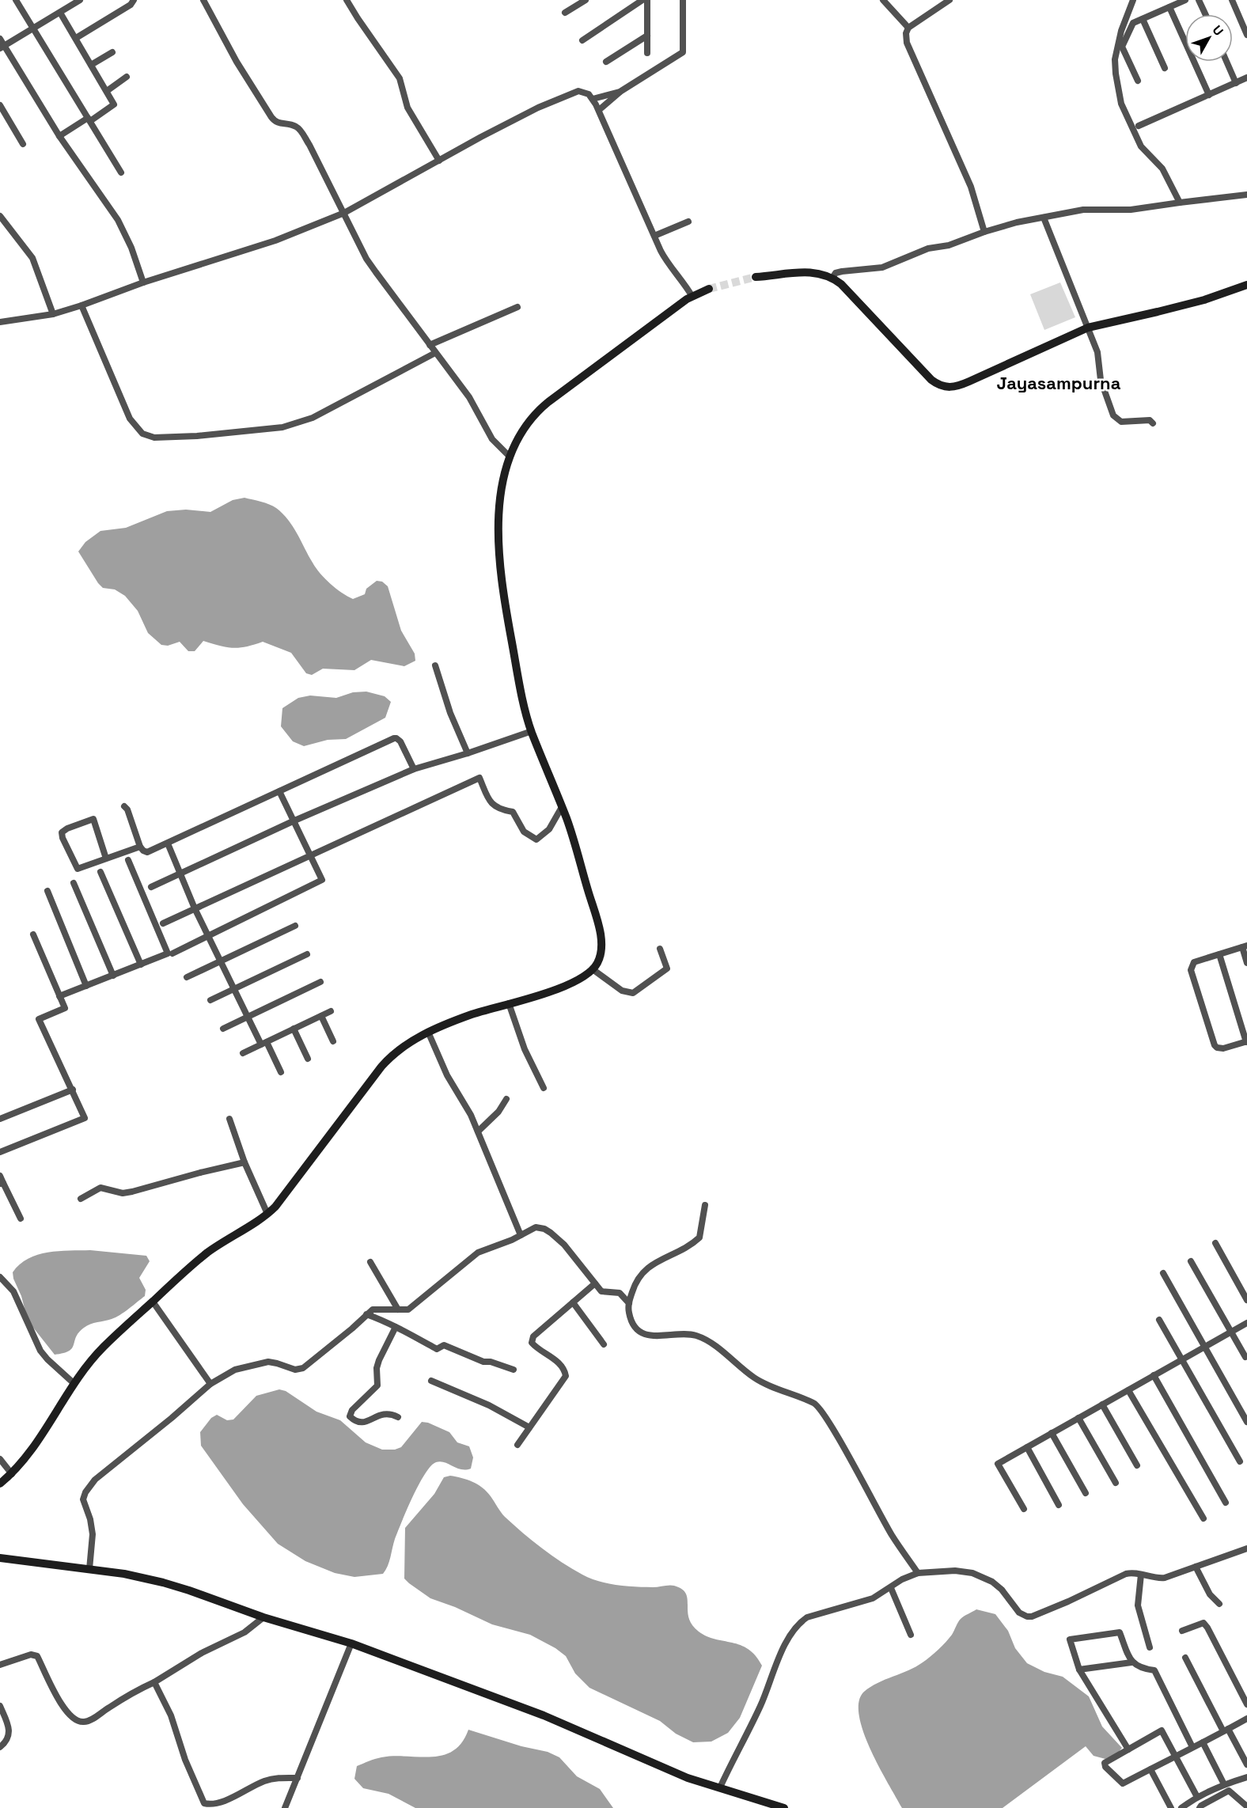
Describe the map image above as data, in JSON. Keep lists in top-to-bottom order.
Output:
{
  "districts": ["Jayasampurna"],
  "north": "top right"
}
